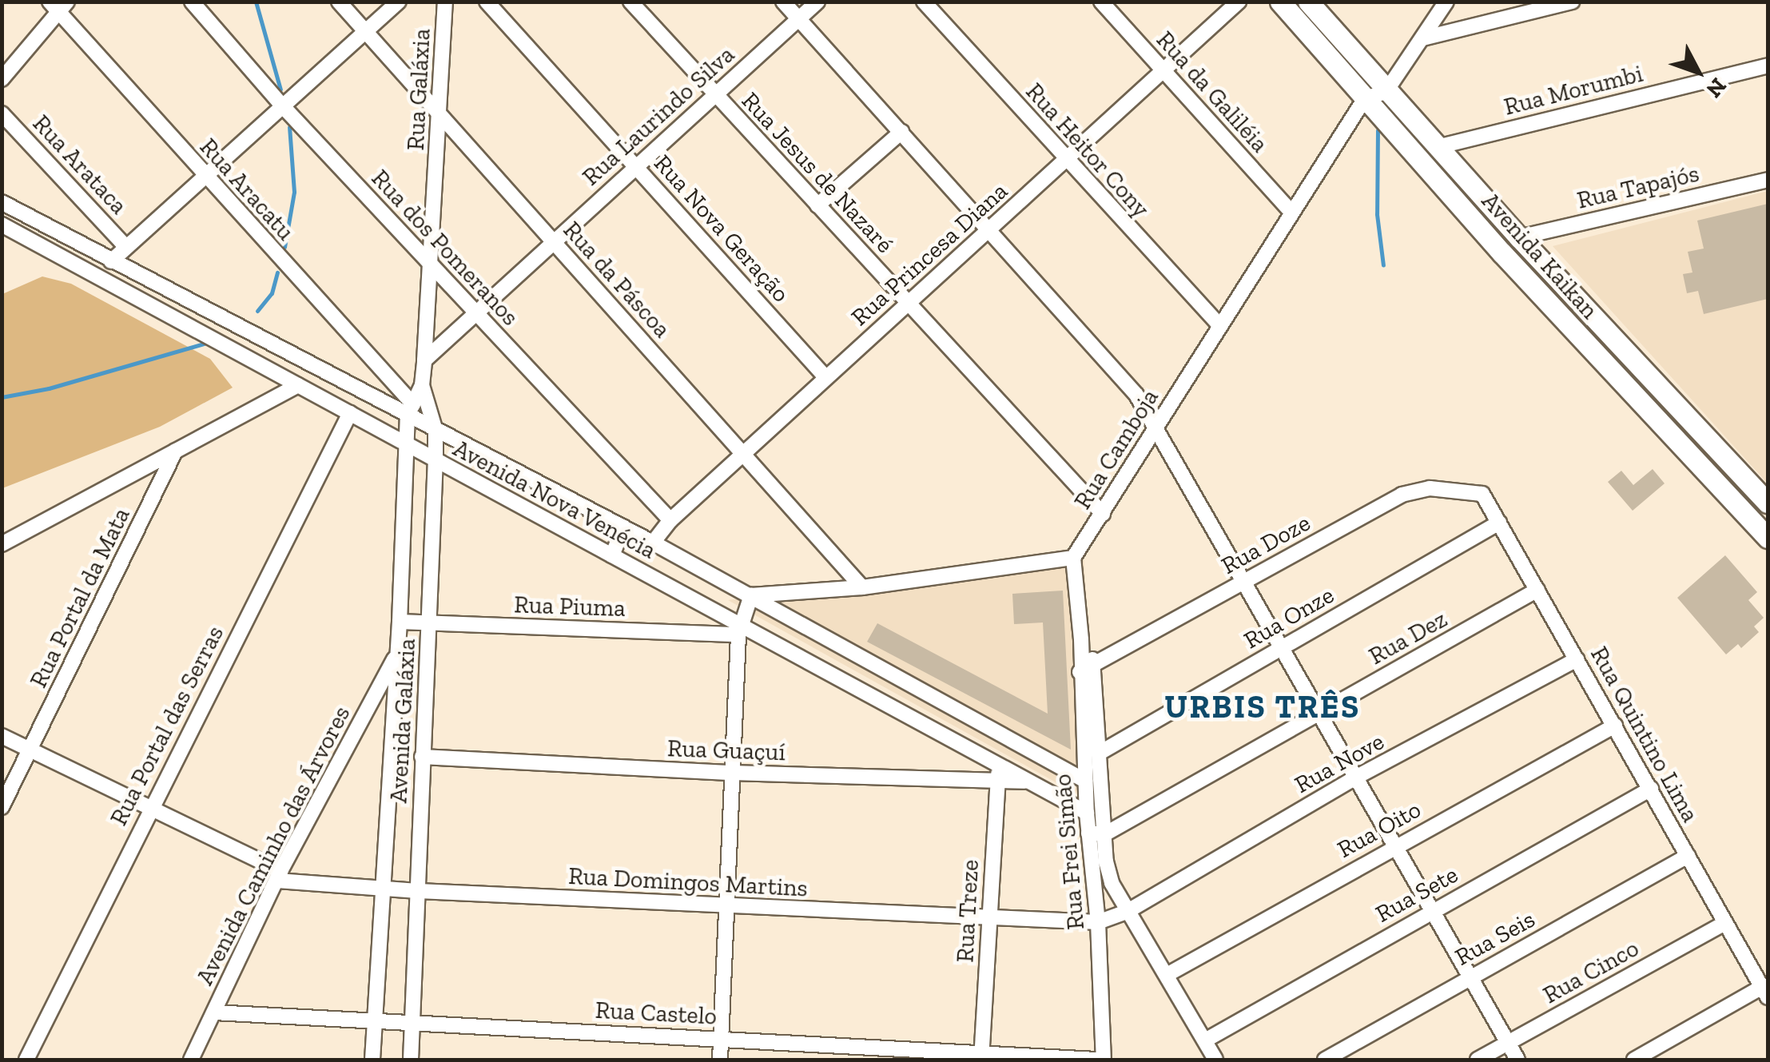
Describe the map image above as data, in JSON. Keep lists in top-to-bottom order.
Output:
{
  "streets": {
    "street": [
      "Rua Galáxia",
      "Rua Morumbi",
      "Rua da Galiléia",
      "Rua Laurindo Silva",
      "Rua Heitor Cony",
      "Rua Arataca",
      "Rua Jesus de Nazaré",
      "Rua Tapajós",
      "Rua Aracatu",
      "Rua Nova Geração",
      "Rua dos Pomeranos",
      "Rua Princesa Diana",
      "Avenida Kaikan",
      "Rua da Páscoa",
      "Rua Camboja",
      "Avenida Nova Venécia",
      "Rua Doze",
      "Rua Portal da Mata",
      "Rua Piuma",
      "Rua Onze",
      "Rua Dez",
      "Avenida Galáxia",
      "Rua Portal das Serras",
      "Rua Quintino Lima",
      "Rua Guaçuí",
      "Rua Nove",
      "Rua Oito",
      "Avenida Caminho das Árvores",
      "Rua Frei Simão",
      "Rua Domingos Martins",
      "Rua Sete",
      "Rua Treze",
      "Rua Seis",
      "Rua Cinco",
      "Rua Castelo"
    ]
  },
  "crossings": [
    ["Rua Galáxia", "Rua Laurindo Silva"],
    ["Rua Galáxia", "Rua Aracatu"],
    ["Rua Galáxia", "Rua dos Pomeranos"],
    ["Rua Galáxia", "Rua da Páscoa"],
    ["Rua Galáxia", "Avenida Nova Venécia"],
    ["Rua Galáxia", "Avenida Galáxia"],
    ["Rua Morumbi", "Avenida Kaikan"],
    ["Rua da Galiléia", "Rua Princesa Diana"],
    ["Rua da Galiléia", "Rua Camboja"],
    ["Rua Laurindo Silva", "Rua Jesus de Nazaré"],
    ["Rua Laurindo Silva", "Rua Nova Geração"],
    ["Rua Laurindo Silva", "Rua dos Pomeranos"],
    ["Rua Laurindo Silva", "Rua da Páscoa"],
    ["Rua Heitor Cony", "Rua Princesa Diana"],
    ["Rua Heitor Cony", "Rua Camboja"],
    ["Rua Jesus de Nazaré", "Rua Princesa Diana"],
    ["Rua Jesus de Nazaré", "Rua Camboja"],
    ["Rua Tapajós", "Avenida Kaikan"],
    ["Rua Aracatu", "Avenida Nova Venécia"],
    ["Rua Aracatu", "Avenida Galáxia"],
    ["Rua Nova Geração", "Rua Princesa Diana"],
    ["Rua dos Pomeranos", "Rua Princesa Diana"],
    ["Rua Princesa Diana", "Rua da Páscoa"],
    ["Rua Princesa Diana", "Avenida Nova Venécia"],
    ["Avenida Kaikan", "Rua Camboja"],
    ["Rua Camboja", "Rua Frei Simão"],
    ["Avenida Nova Venécia", "Rua Piuma"],
    ["Avenida Nova Venécia", "Avenida Galáxia"],
    ["Avenida Nova Venécia", "Rua Portal das Serras"],
    ["Avenida Nova Venécia", "Rua Guaçuí"],
    ["Avenida Nova Venécia", "Rua Frei Simão"],
    ["Avenida Nova Venécia", "Rua Treze"],
    ["Rua Doze", "Rua Quintino Lima"],
    ["Rua Doze", "Rua Frei Simão"],
    ["Rua Piuma", "Avenida Galáxia"],
    ["Rua Onze", "Rua Quintino Lima"],
    ["Rua Onze", "Rua Frei Simão"],
    ["Rua Dez", "Rua Quintino Lima"],
    ["Rua Dez", "Rua Frei Simão"],
    ["Avenida Galáxia", "Rua Guaçuí"],
    ["Avenida Galáxia", "Avenida Caminho das Árvores"],
    ["Avenida Galáxia", "Rua Domingos Martins"],
    ["Avenida Galáxia", "Rua Castelo"],
    ["Rua Quintino Lima", "Rua Nove"],
    ["Rua Quintino Lima", "Rua Oito"],
    ["Rua Quintino Lima", "Rua Sete"],
    ["Rua Quintino Lima", "Rua Seis"],
    ["Rua Quintino Lima", "Rua Cinco"],
    ["Rua Guaçuí", "Rua Treze"],
    ["Rua Nove", "Rua Frei Simão"],
    ["Rua Nove", "Rua Domingos Martins"],
    ["Avenida Caminho das Árvores", "Rua Domingos Martins"],
    ["Avenida Caminho das Árvores", "Rua Castelo"],
    ["Rua Frei Simão", "Rua Domingos Martins"],
    ["Rua Domingos Martins", "Rua Treze"],
    ["Rua Treze", "Rua Castelo"]
  ],
  "districts": ["URBIS TRÊS"],
  "north": "bottom right"
}
